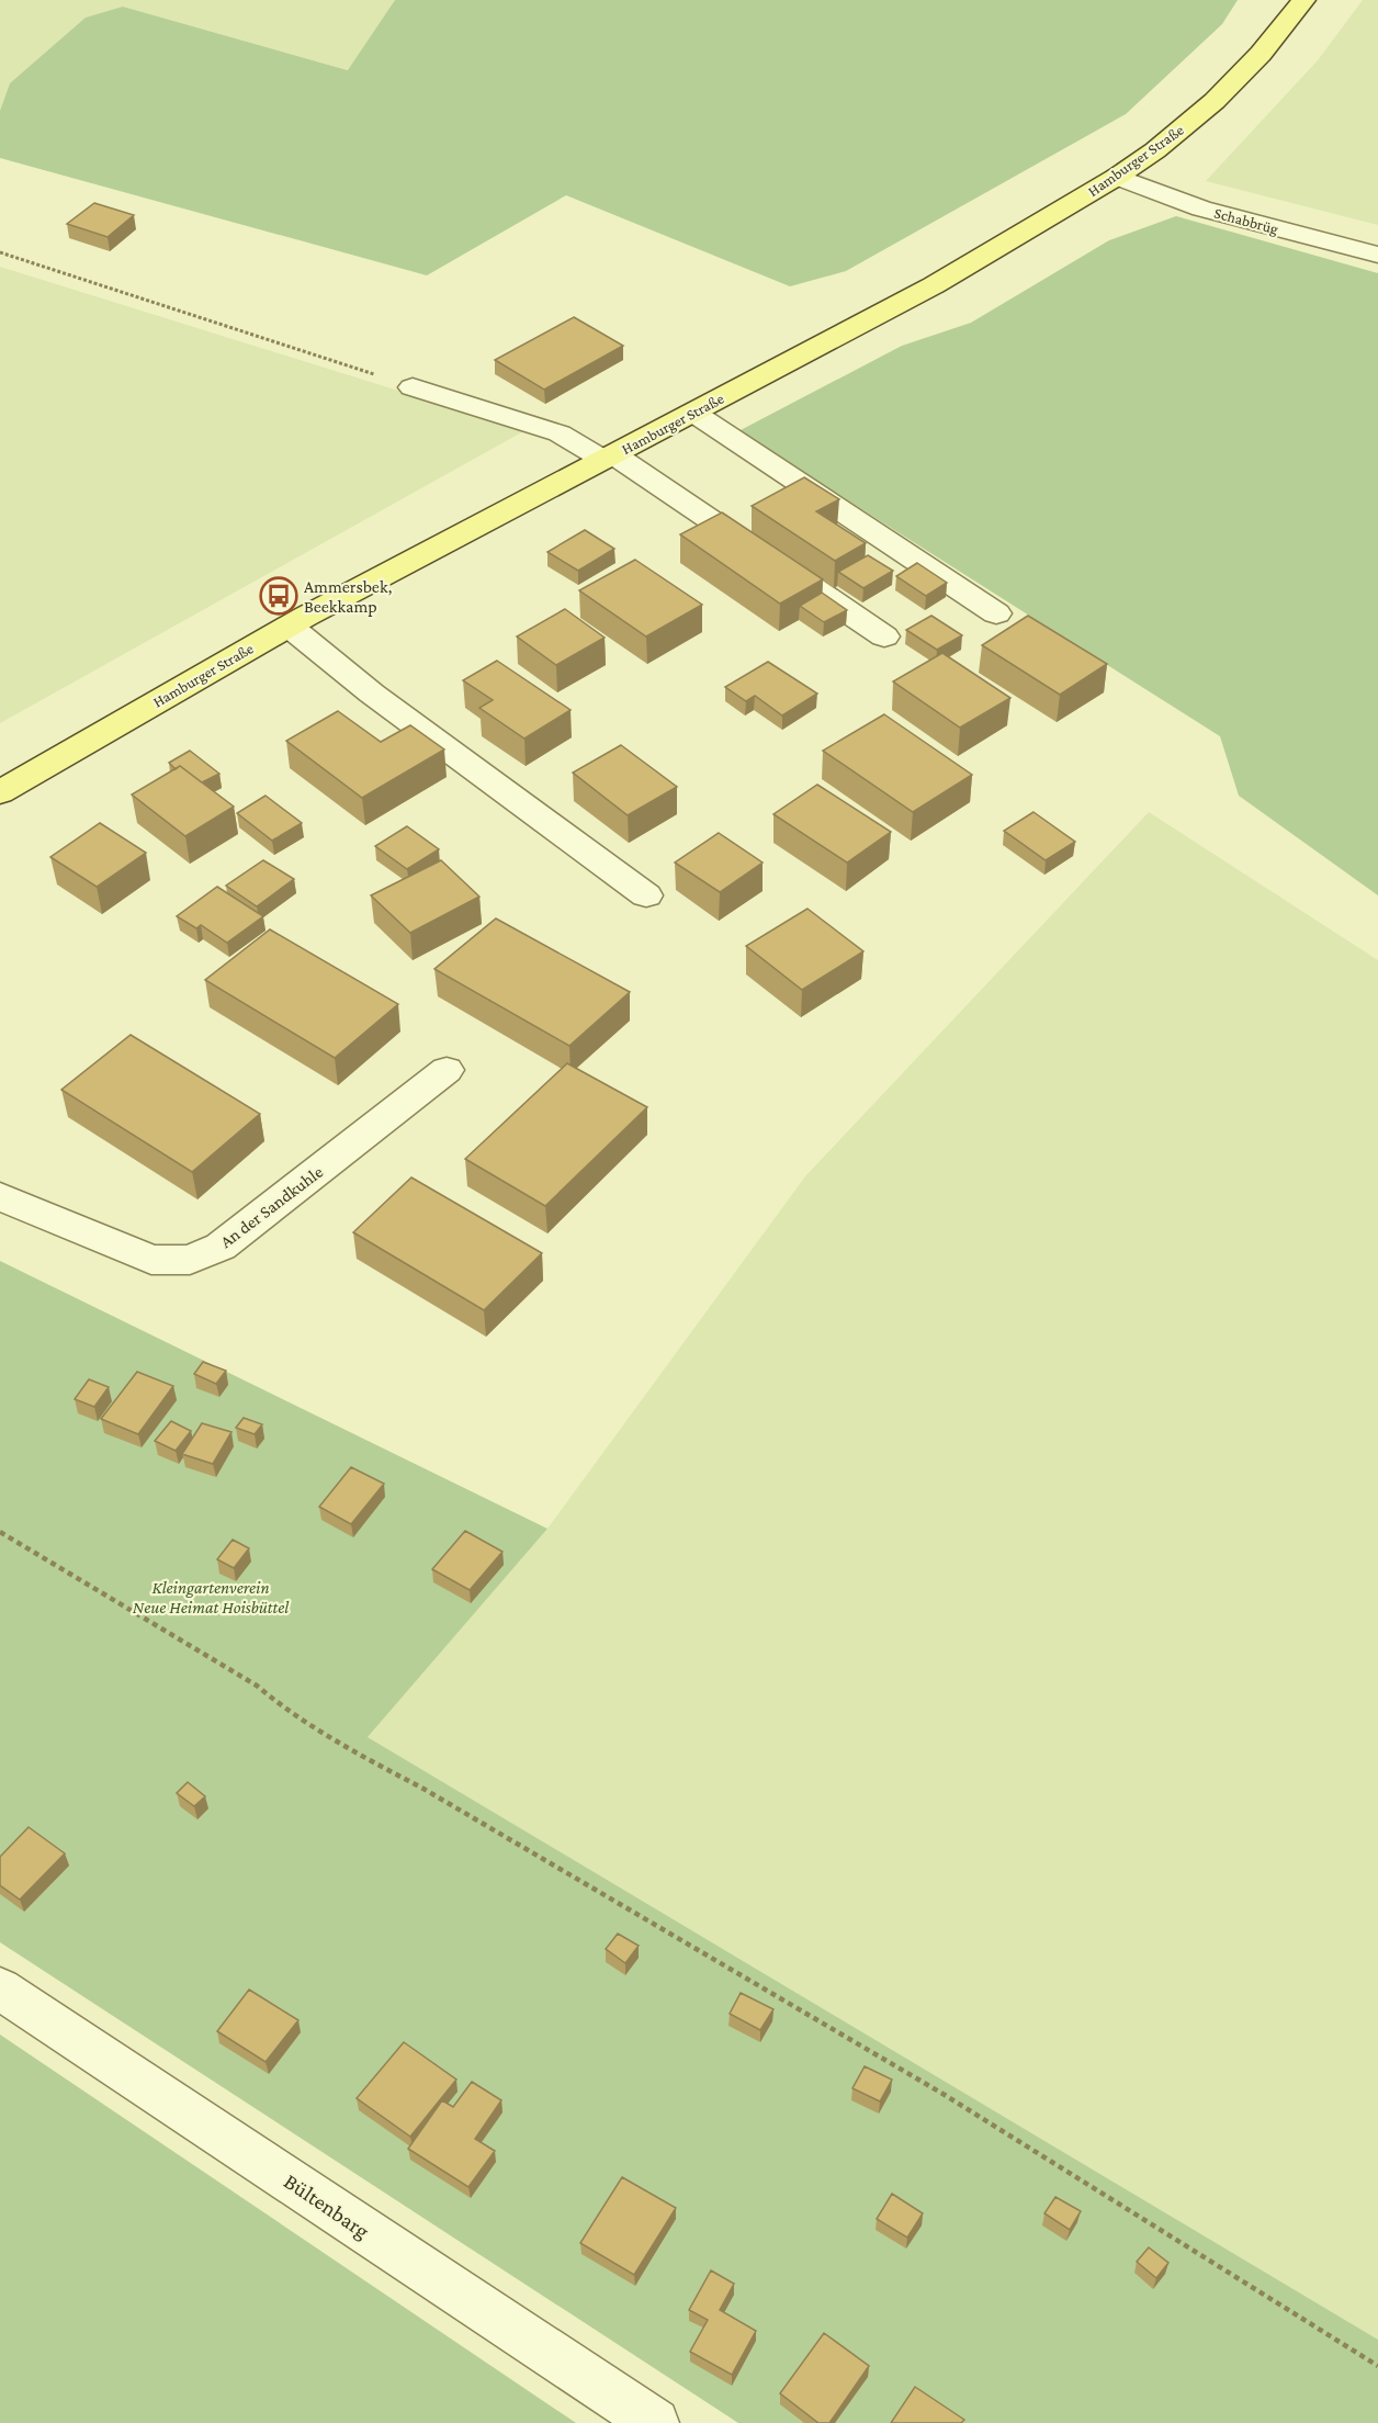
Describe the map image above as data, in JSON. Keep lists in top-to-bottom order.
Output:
{
  "streets": {
    "main road": ["Hamburger Straße"],
    "street": ["Schabbrüg", "An der Sandkuhle", "Bültenbarg"]
  },
  "crossings": [
    ["Hamburger Straße", "Schabbrüg"]
  ],
  "parks": ["Kleingartenverein Neue Heimat Hoisbüttel"],
  "places": {
    "bus stop": ["Ammersbek, Beekkamp"]
  }
}
